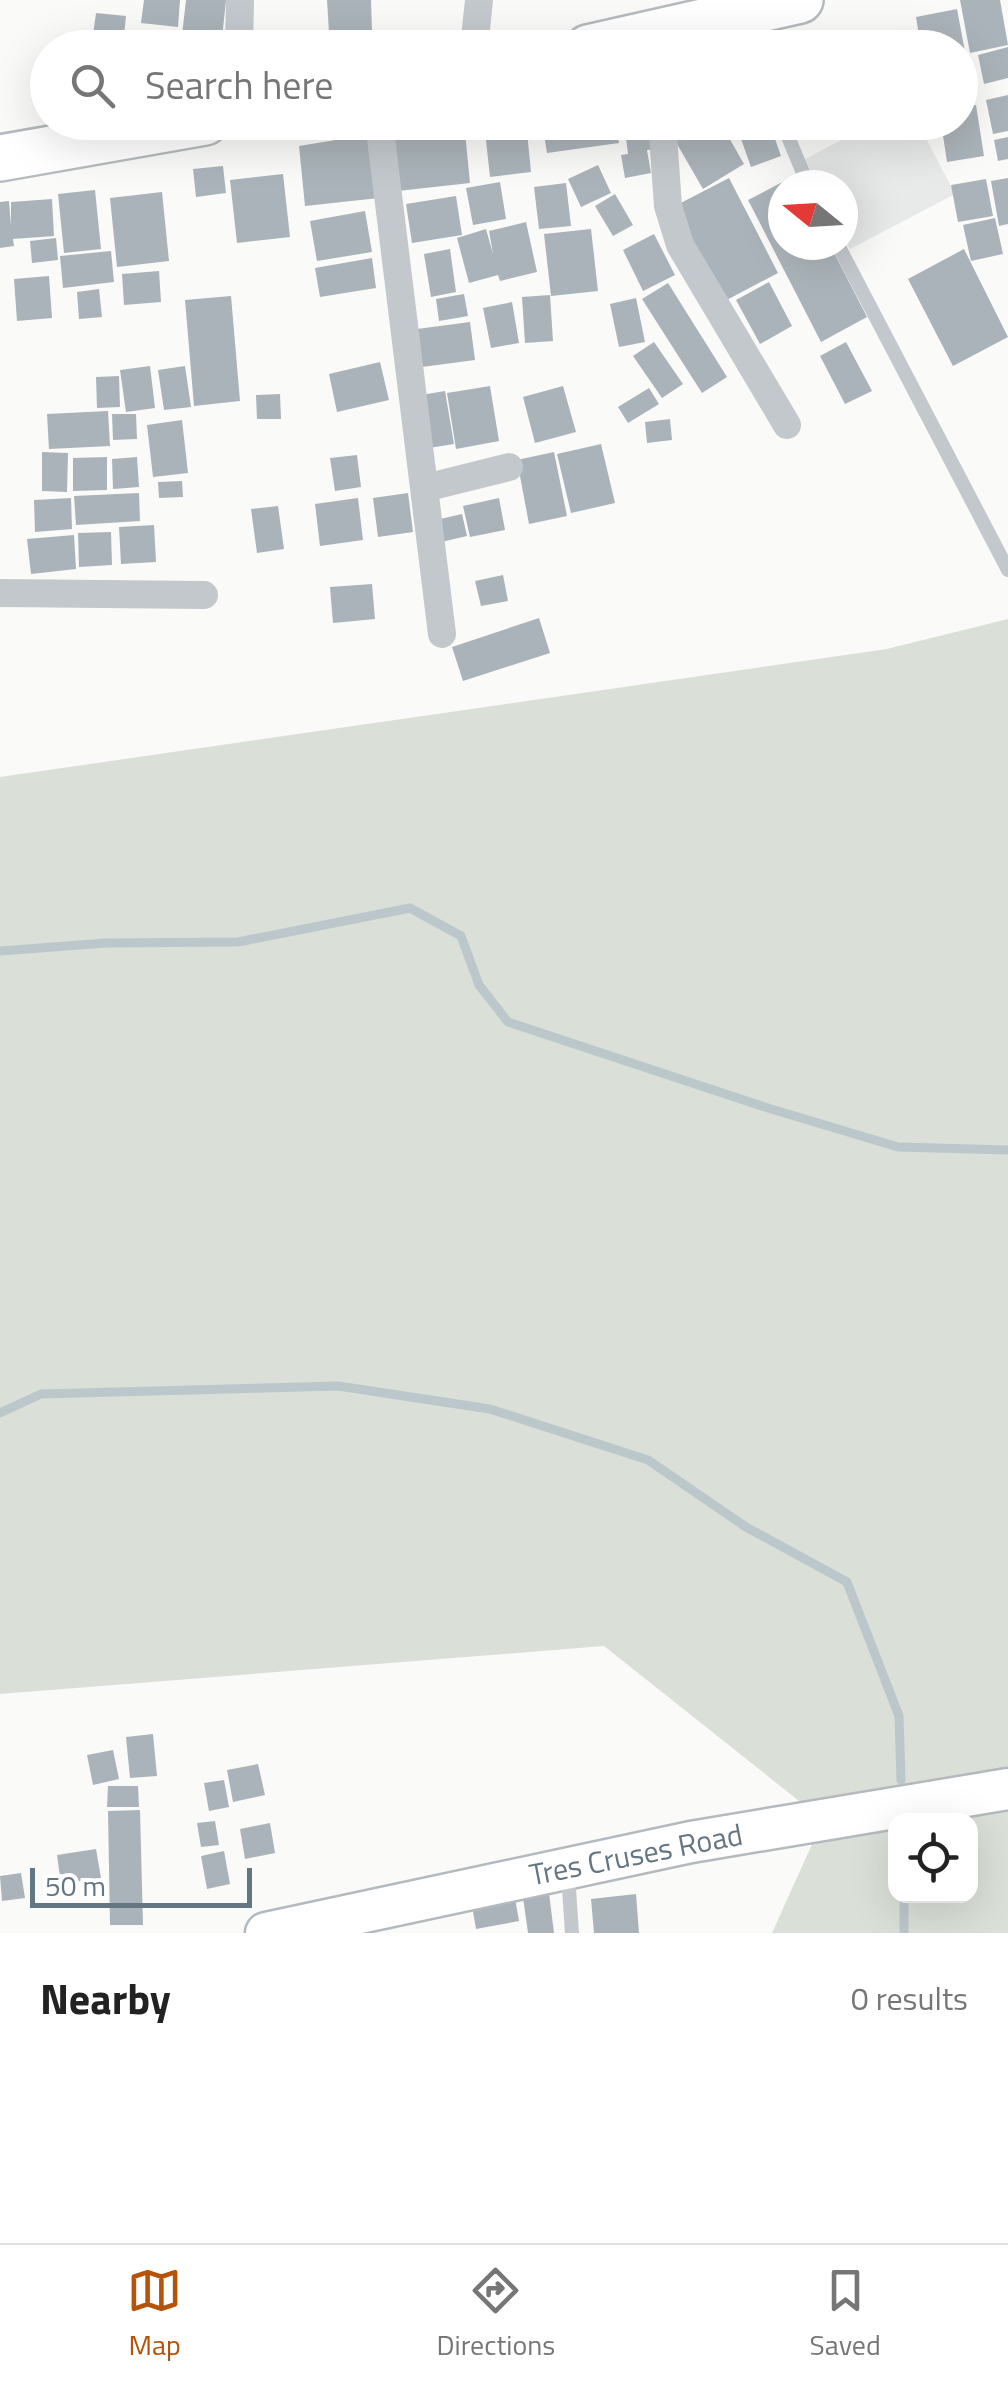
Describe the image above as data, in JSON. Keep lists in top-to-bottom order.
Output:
{
  "streets": {
    "main road": ["Tres Cruses Road"]
  },
  "scale_bar": "50 m",
  "north": "left",
  "page": {
    "search": "Search here",
    "scale": "50 m",
    "heading": ["Nearby", "0 results"],
    "nav": ["Map", "Directions", "Saved"]
  }
}
